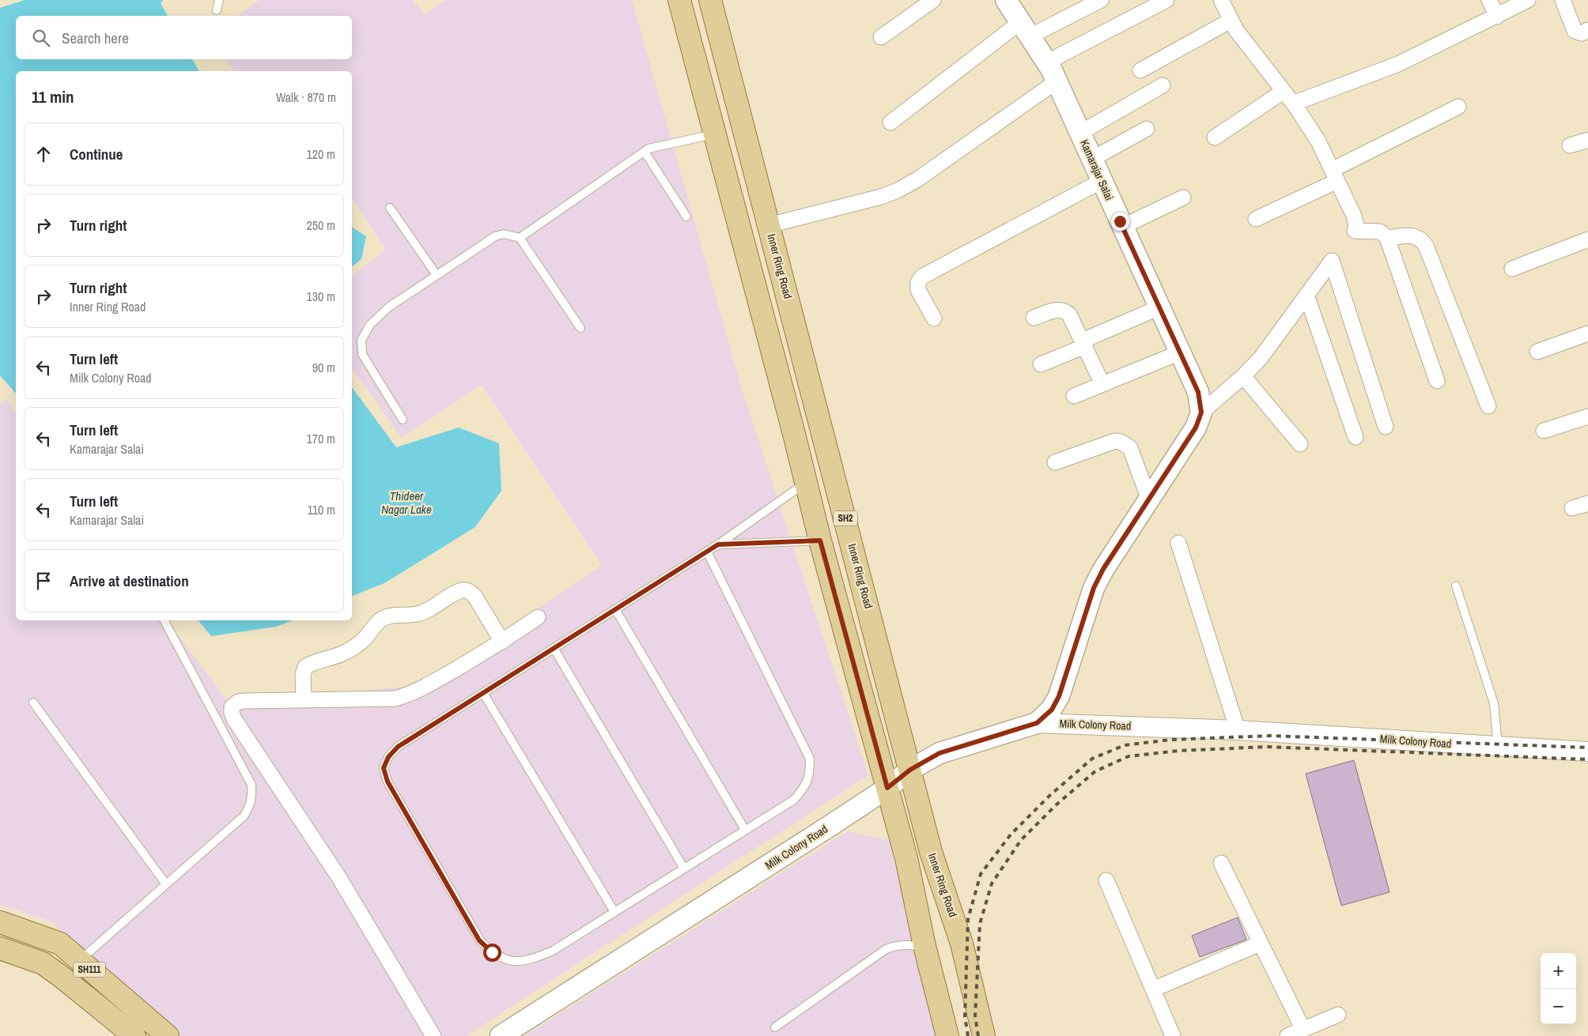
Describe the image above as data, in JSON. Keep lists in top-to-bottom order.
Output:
{
  "streets": {
    "main road": [
      "Kamarajar Salai",
      "Inner Ring Road",
      "SH2",
      "Milk Colony Road",
      "SH111"
    ]
  },
  "crossings": [
    ["Inner Ring Road", "Milk Colony Road"]
  ],
  "water": ["Thideer Nagar Lake"],
  "page": {
    "search": "Search here",
    "heading": ["11 min", "Walk · 870 m"],
    "list": [
      ["Continue", "120 m"],
      ["Turn right", "250 m"],
      ["Turn right", "Inner Ring Road", "130 m"],
      ["Turn left", "Milk Colony Road", "90 m"],
      ["Turn left", "Kamarajar Salai", "170 m"],
      ["Turn left", "Kamarajar Salai", "110 m"],
      "Arrive at destination"
    ],
    "map_buttons": ["+", "−"]
  }
}
